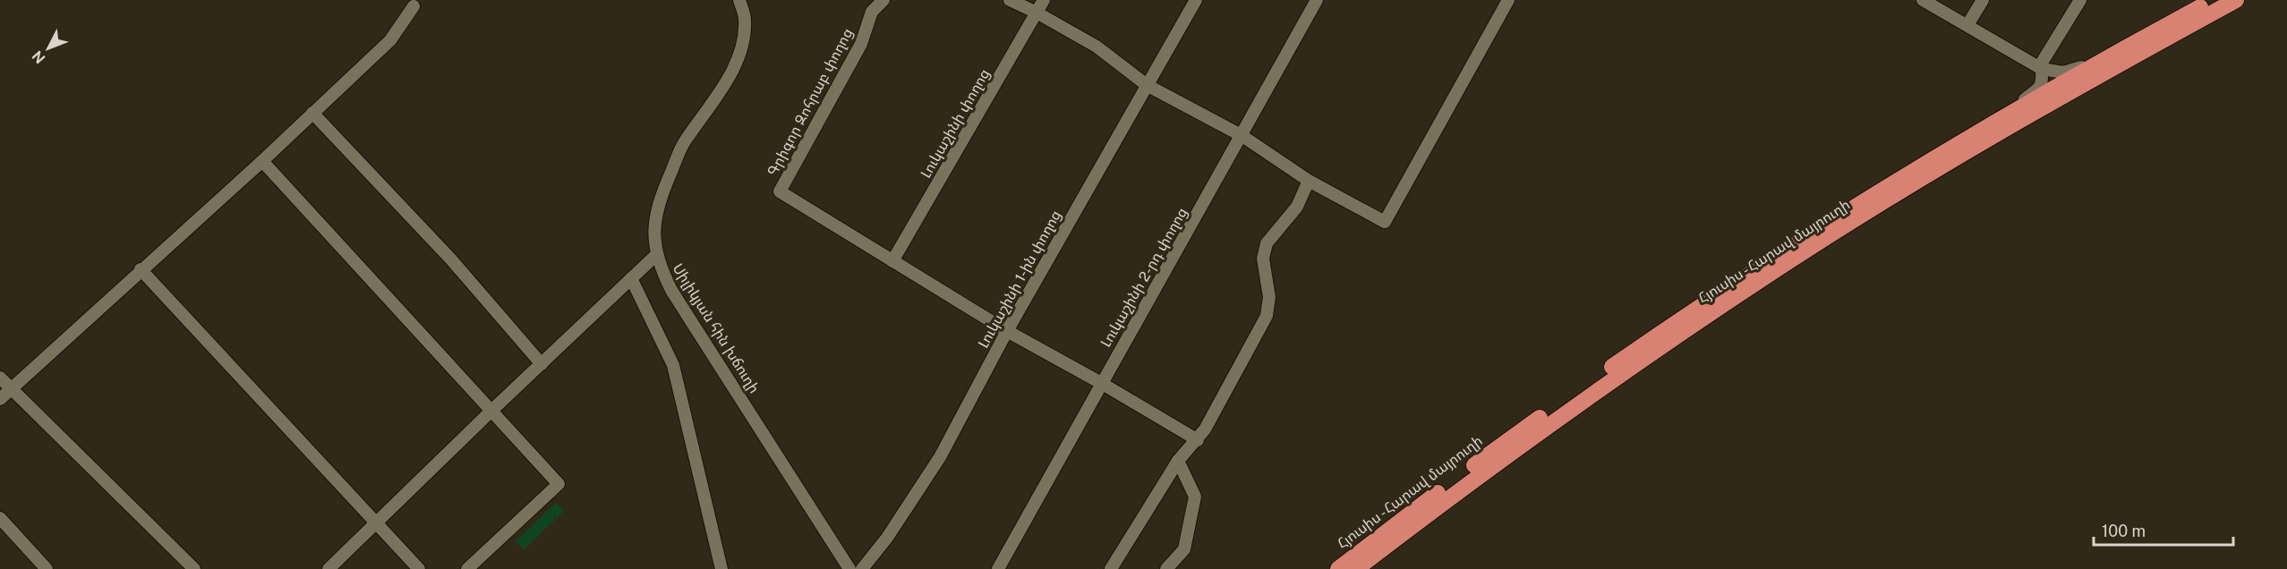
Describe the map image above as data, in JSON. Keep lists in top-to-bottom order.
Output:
{
  "streets": {
    "highway": ["Հյուսիս - Հարավ մայրուղի"],
    "street": [
      "Գրիգոր Զոհրաբ փողոց",
      "Լուկաշինի փողոց",
      "Լուկաշինի 2-րդ փողոց",
      "Լուկաշինի 1-ին փողոց",
      "Սիլիկյան հին խճուղի"
    ]
  },
  "crossings": [
    ["Գրիգոր Զոհրաբ փողոց", "Լուկաշինի փողոց"]
  ],
  "scale_bar": "100 m",
  "north": "bottom left"
}
